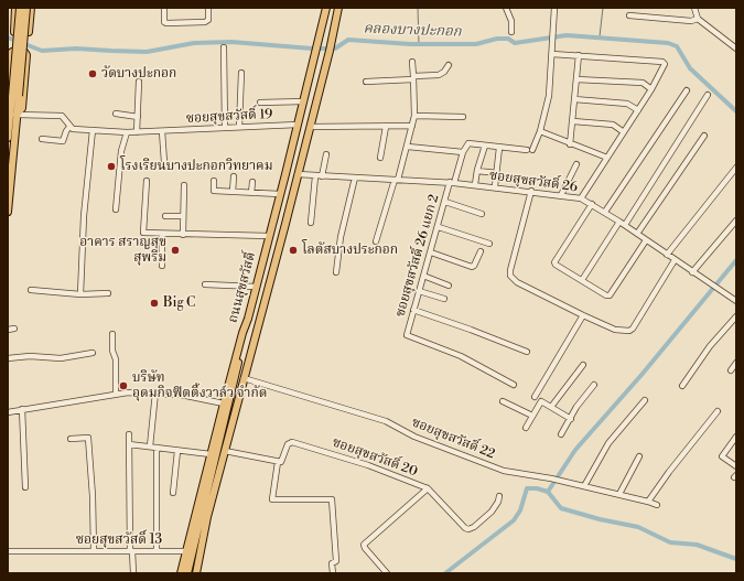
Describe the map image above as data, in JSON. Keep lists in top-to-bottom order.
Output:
{
  "streets": {
    "main road": ["ถนนสุขสวัสดิ์"],
    "street": [
      "ซอยสุขสวัสดิ์ 19",
      "ซอยสุขสวัสดิ์ 26",
      "ซอยสุขสวัสดิ์ 26 แยก 2",
      "ซอยสุขสวัสดิ์ 22",
      "ซอยสุขสวัสดิ์ 20",
      "ซอยสุขสวัสดิ์ 13"
    ]
  },
  "crossings": [
    ["ซอยสุขสวัสดิ์ 19", "ถนนสุขสวัสดิ์"],
    ["ซอยสุขสวัสดิ์ 26", "ซอยสุขสวัสดิ์ 26 แยก 2"],
    ["ซอยสุขสวัสดิ์ 26", "ถนนสุขสวัสดิ์"],
    ["ถนนสุขสวัสดิ์", "ซอยสุขสวัสดิ์ 22"],
    ["ถนนสุขสวัสดิ์", "ซอยสุขสวัสดิ์ 13"]
  ],
  "water": ["คลองบางปะกอก"],
  "places": [
    "วัดบางปะกอก",
    "โรงเรียนบางปะกอกวิทยาคม",
    "อาคาร สราญสุข สุพรีม",
    "โลตัสบางประกอก",
    "Big C",
    "บริษัท อุดมกิจฟิตติ้งวาล์ว จำกัด"
  ]
}
